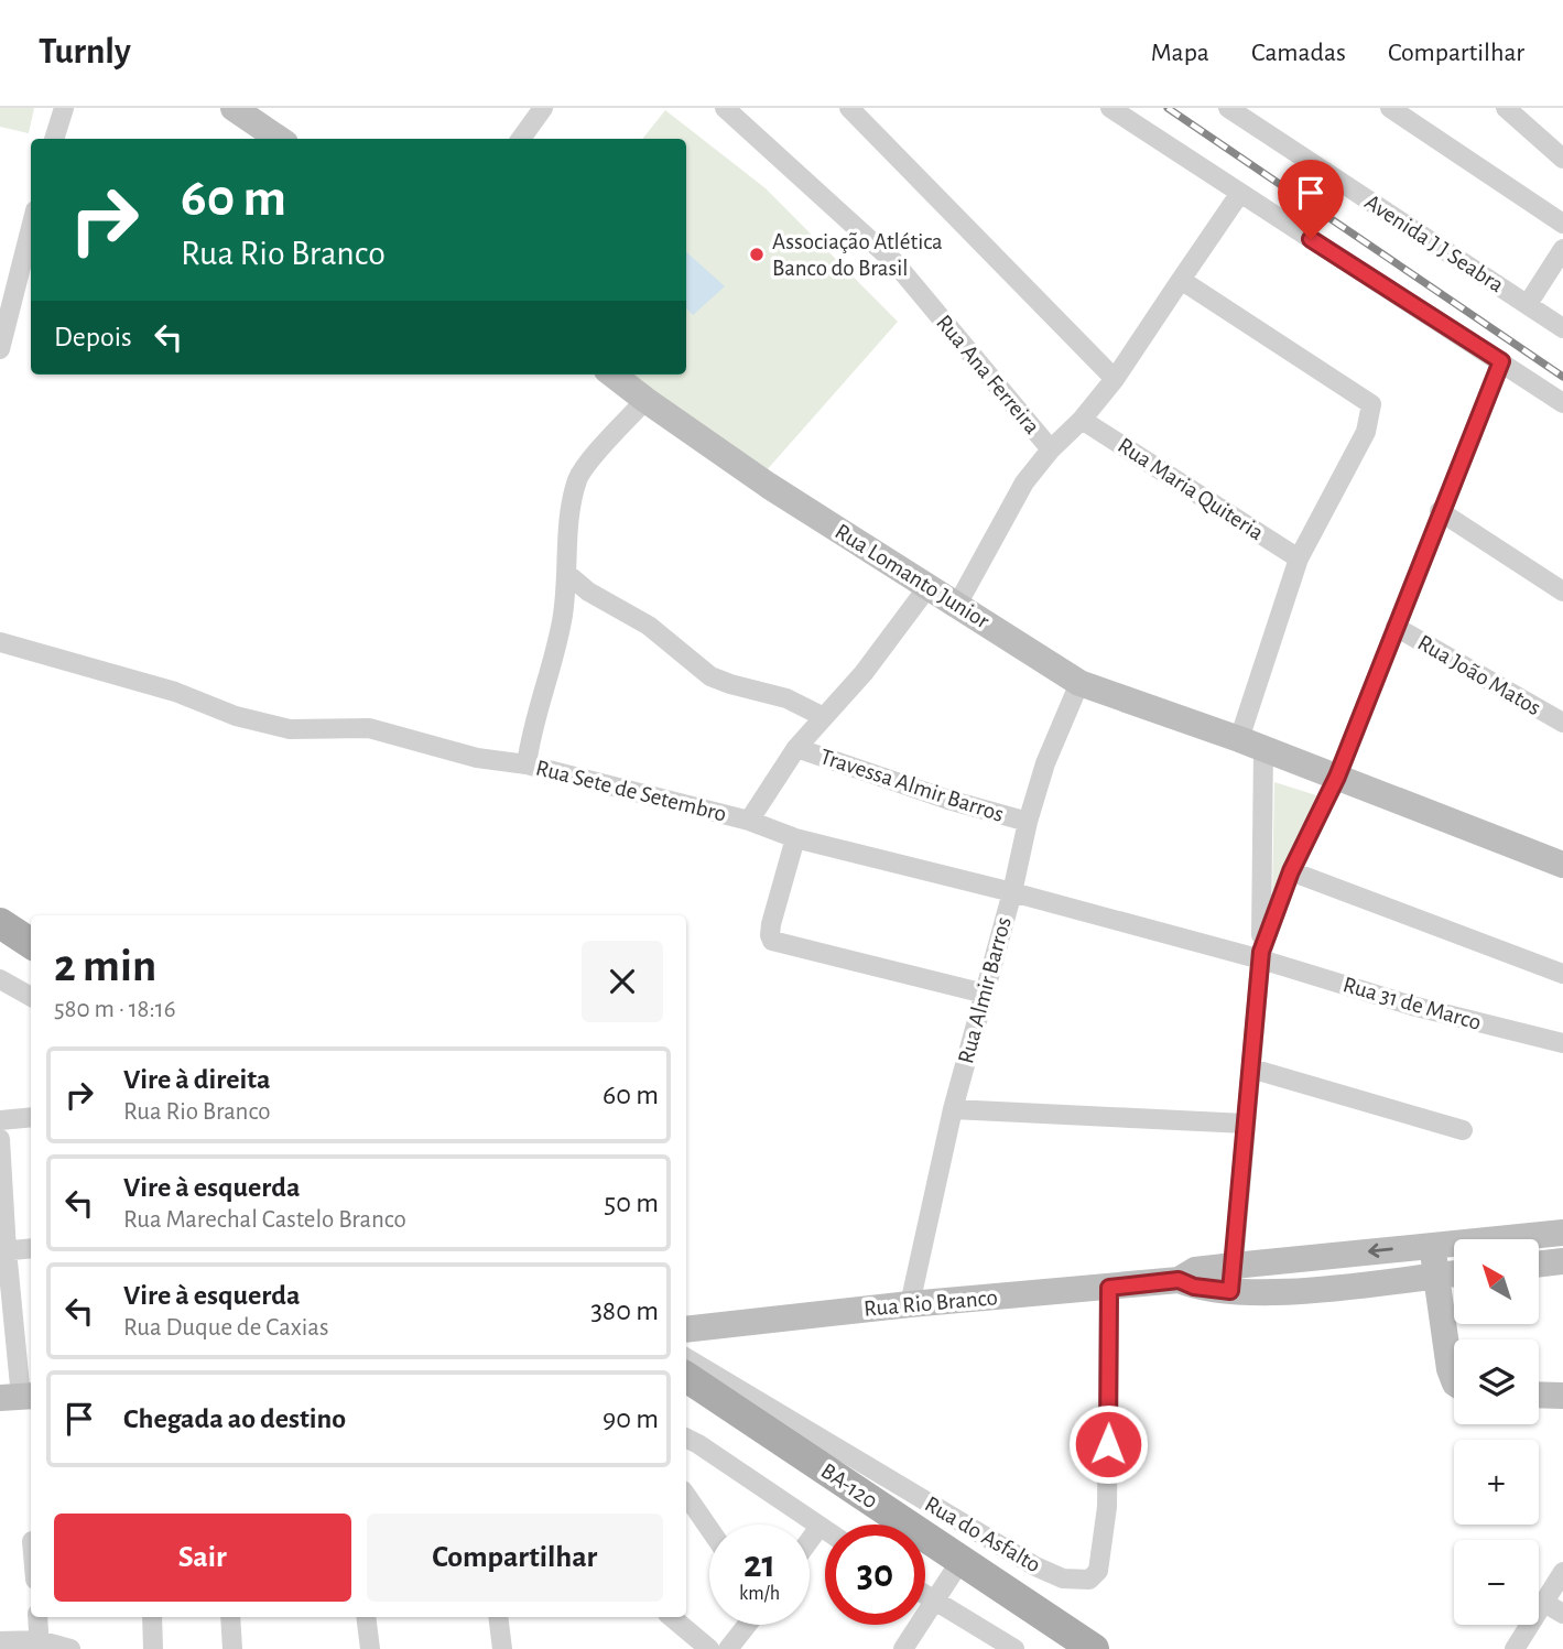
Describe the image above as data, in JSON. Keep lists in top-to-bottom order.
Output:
{
  "streets": {
    "main road": ["BA-120"],
    "street": [
      "Avenida J J Seabra",
      "Rua Ana Ferreira",
      "Rua Maria Quiteria",
      "Rua Lomanto Junior",
      "Rua João Matos",
      "Travessa Almir Barros",
      "Rua Sete de Setembro",
      "Rua Almir Barros",
      "Rua 31 de Marco",
      "Rua Rio Branco",
      "Rua do Asfalto"
    ]
  },
  "crossings": [
    ["Rua Lomanto Junior", "Rua Almir Barros"],
    ["Travessa Almir Barros", "Rua Almir Barros"],
    ["Rua Sete de Setembro", "Rua Almir Barros"],
    ["Rua Sete de Setembro", "Rua 31 de Marco"],
    ["Rua Almir Barros", "Rua Rio Branco"],
    ["Rua Rio Branco", "Rua do Asfalto"]
  ],
  "places": ["Associação Atlética Banco do Brasil"],
  "north": "top left",
  "page": {
    "header": "Turnly",
    "nav": ["Mapa", "Camadas", "Compartilhar"],
    "turn": ["60 m", "Rua Rio Branco"],
    "then": "Depois",
    "heading": ["2 min", "580 m · 18:16"],
    "list": [
      {
        "name": "Vire à direita",
        "note": "Rua Rio Branco",
        "value": "60 m"
      },
      {
        "name": "Vire à esquerda",
        "note": "Rua Marechal Castelo Branco",
        "value": "50 m"
      },
      {
        "name": "Vire à esquerda",
        "note": "Rua Duque de Caxias",
        "value": "380 m"
      },
      {
        "name": "Chegada ao destino",
        "value": "90 m"
      }
    ],
    "map_buttons": ["+", "−"],
    "buttons": ["Sair", "Compartilhar"],
    "speed": "21 km/h",
    "limit": "30"
  }
}
